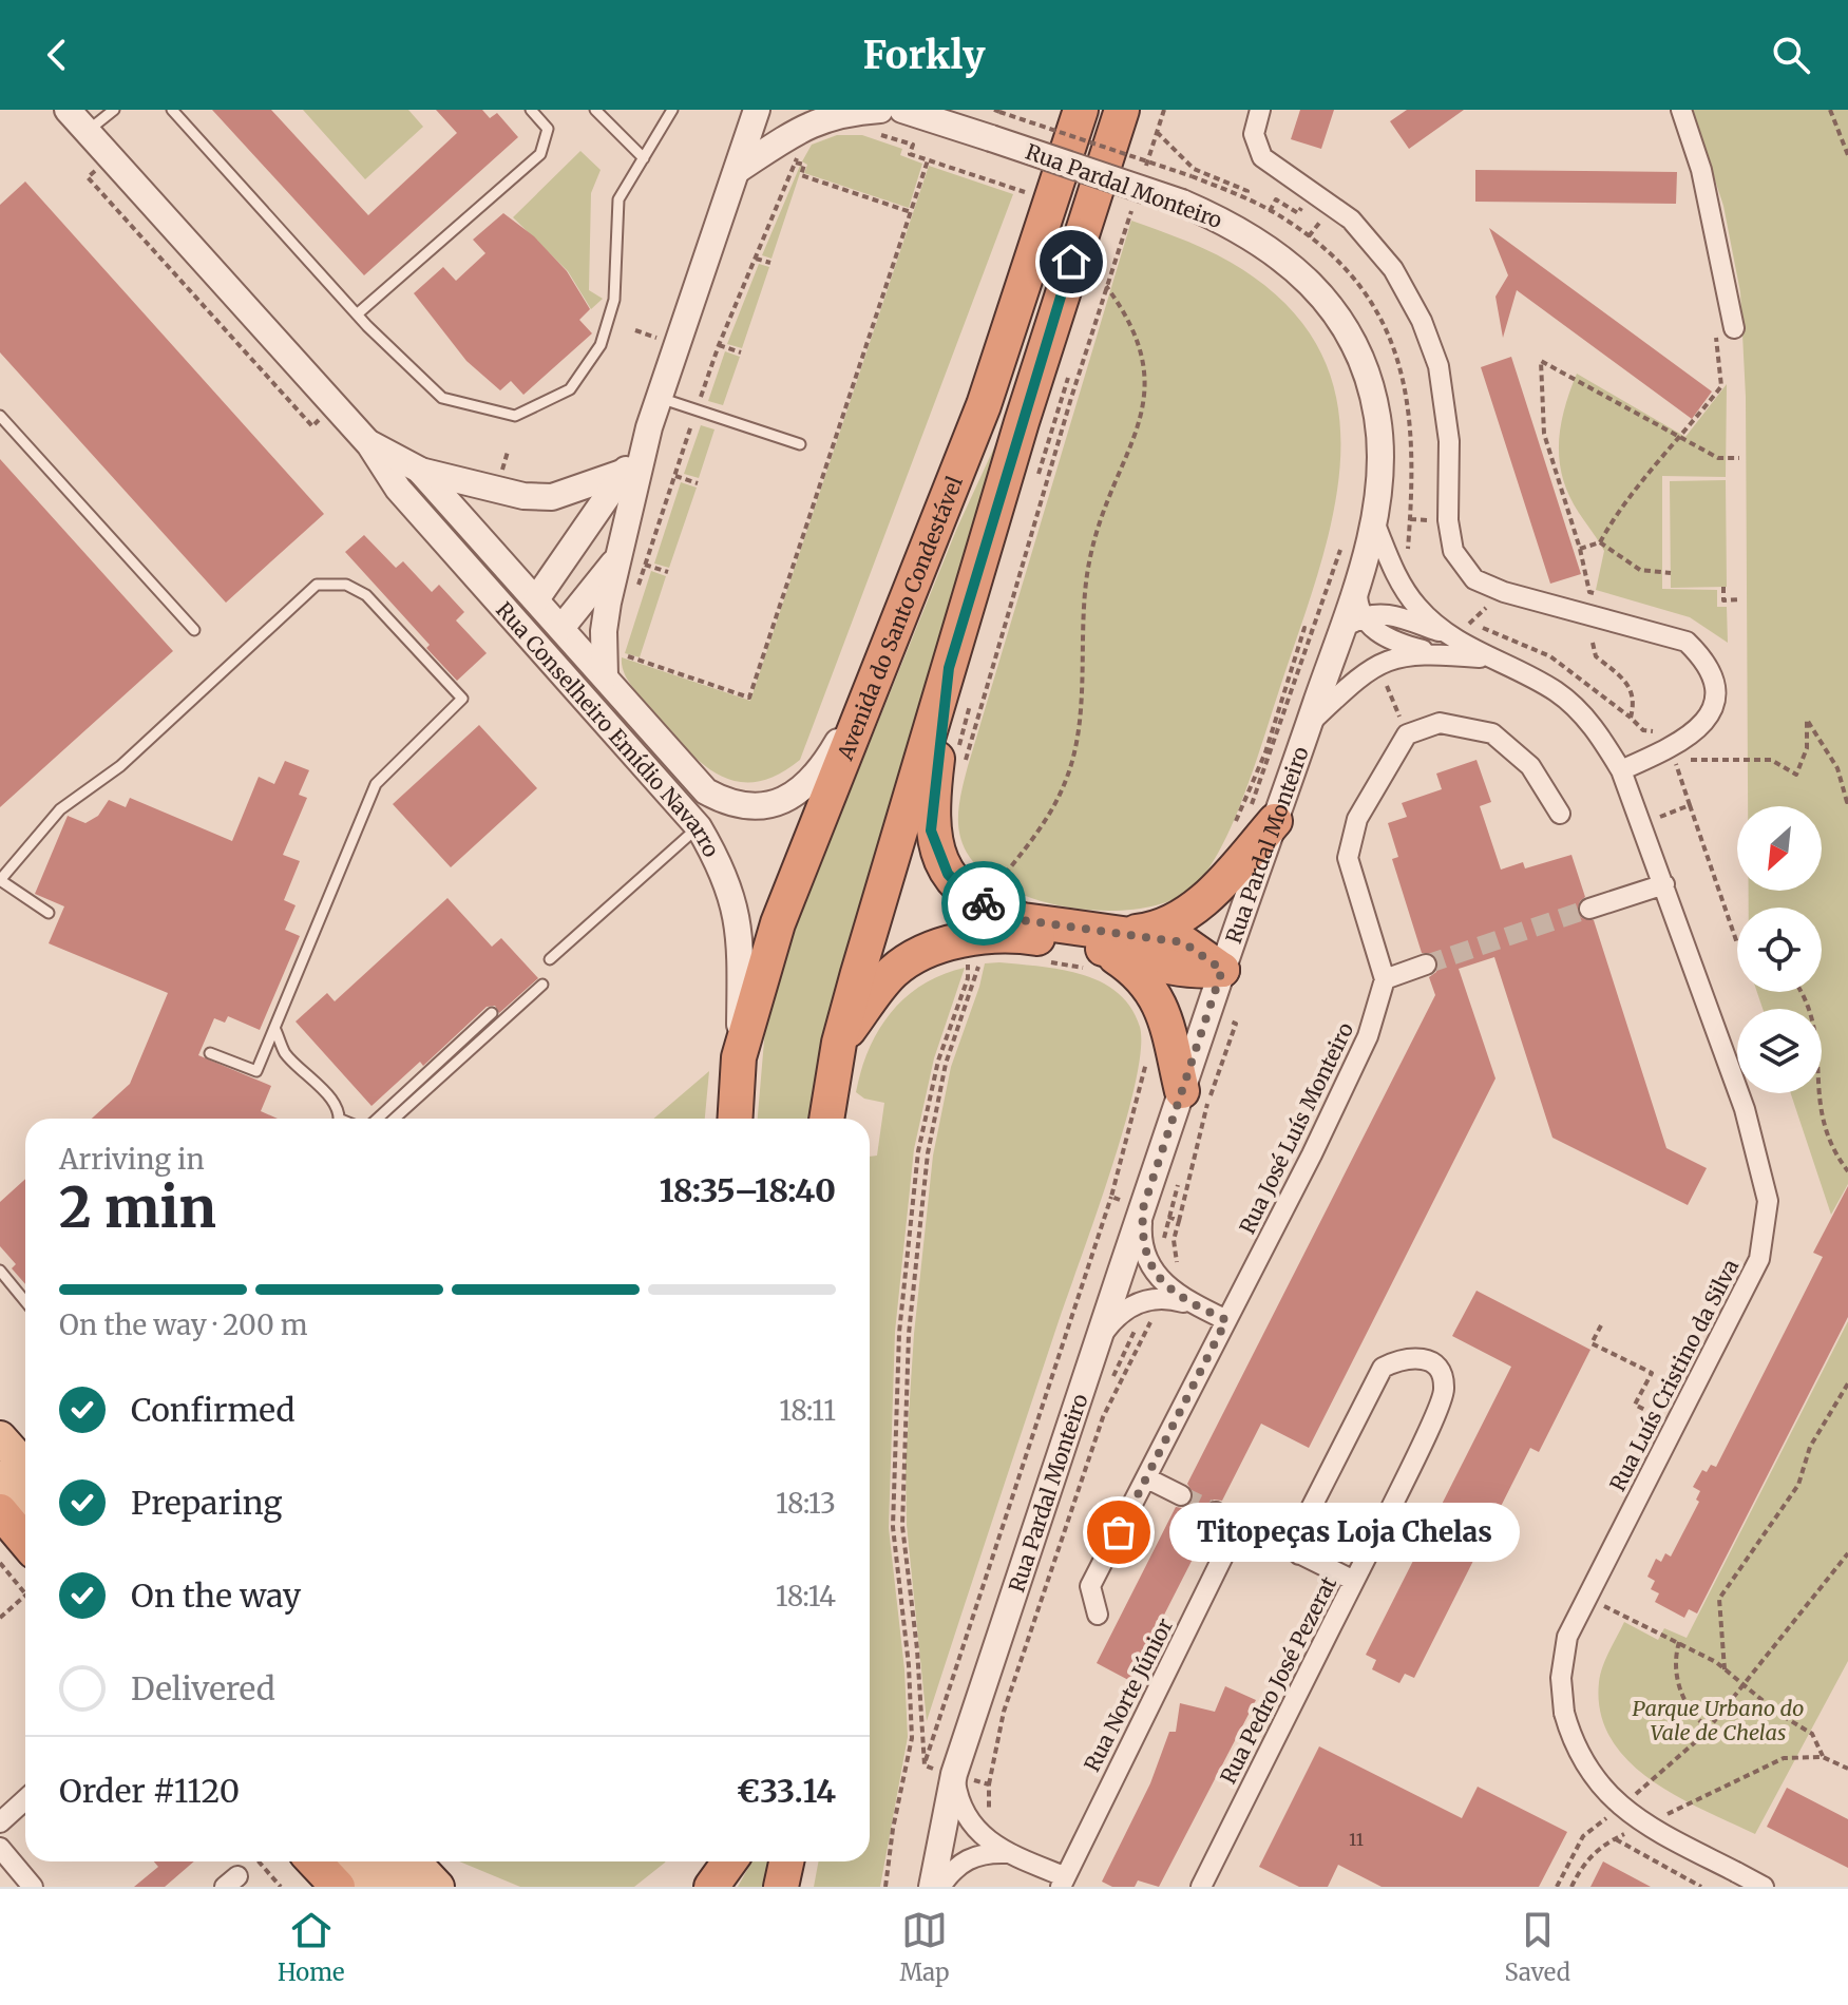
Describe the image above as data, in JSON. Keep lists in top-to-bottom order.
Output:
{
  "streets": {
    "highway": ["Avenida do Santo Condestável"],
    "street": [
      "Rua Pardal Monteiro",
      "Rua Conselheiro Emídio Navarro",
      "Rua José Luís Monteiro",
      "Rua Luís Cristino da Silva",
      "Rua Pedro José Pezerat",
      "Rua Norte Júnior"
    ]
  },
  "crossings": [
    ["Avenida do Santo Condestável", "Rua Conselheiro Emídio Navarro"]
  ],
  "parks": ["Parque Urbano do Vale de Chelas"],
  "places": ["Titopeças Loja Chelas"],
  "house_numbers": ["11"],
  "north": "bottom left",
  "page": {
    "header": "Forkly",
    "heading": ["2 min", "Arriving in", "18:35–18:40"],
    "panel": ["Order #1120", "€33.14"],
    "bar": "On the way · 200 m",
    "list": [
      ["Confirmed", "18:11"],
      ["Preparing", "18:13"],
      ["On the way", "18:14"],
      "Delivered"
    ],
    "bubble": "Titopeças Loja Chelas",
    "tabs": ["Home", "Map", "Saved"]
  }
}
